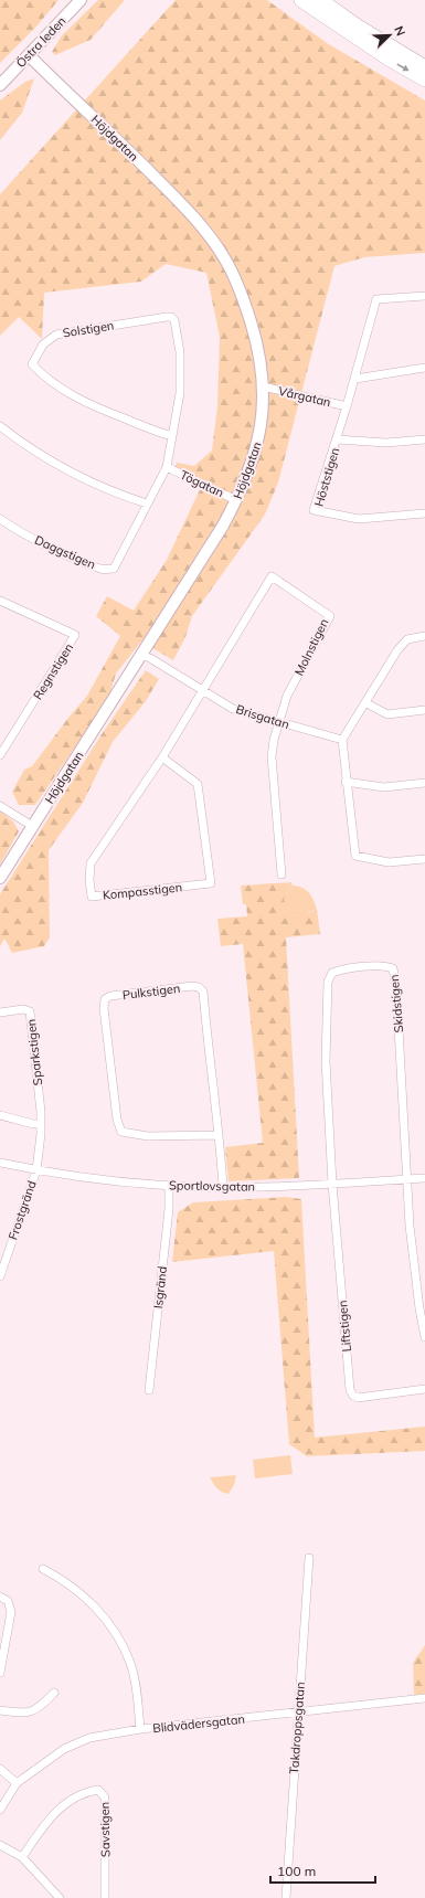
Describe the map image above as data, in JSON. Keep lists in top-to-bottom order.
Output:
{
  "streets": {
    "street": [
      "Östra leden",
      "Höjdgatan",
      "Solstigen",
      "Vårgatan",
      "Höststigen",
      "Tögatan",
      "Daggstigen",
      "Molnstigen",
      "Regnstigen",
      "Brisgatan",
      "Kompasstigen",
      "Pulkstigen",
      "Skidstigen",
      "Sparkstigen",
      "Sportlovsgatan",
      "Frostgränd",
      "Isgränd",
      "Liftstigen",
      "Blidvädersgatan",
      "Takdroppsgatan",
      "Savstigen"
    ]
  },
  "crossings": [
    ["Östra leden", "Höjdgatan"],
    ["Höjdgatan", "Vårgatan"],
    ["Höjdgatan", "Tögatan"],
    ["Höjdgatan", "Brisgatan"],
    ["Solstigen", "Tögatan"],
    ["Solstigen", "Daggstigen"],
    ["Vårgatan", "Höststigen"],
    ["Tögatan", "Daggstigen"],
    ["Molnstigen", "Brisgatan"],
    ["Molnstigen", "Kompasstigen"],
    ["Brisgatan", "Kompasstigen"],
    ["Pulkstigen", "Sportlovsgatan"],
    ["Skidstigen", "Sportlovsgatan"],
    ["Skidstigen", "Liftstigen"],
    ["Sparkstigen", "Sportlovsgatan"],
    ["Sparkstigen", "Frostgränd"],
    ["Sportlovsgatan", "Frostgränd"],
    ["Sportlovsgatan", "Isgränd"],
    ["Sportlovsgatan", "Liftstigen"],
    ["Blidvädersgatan", "Takdroppsgatan"]
  ],
  "scale_bar": "100 m",
  "north": "top right"
}
